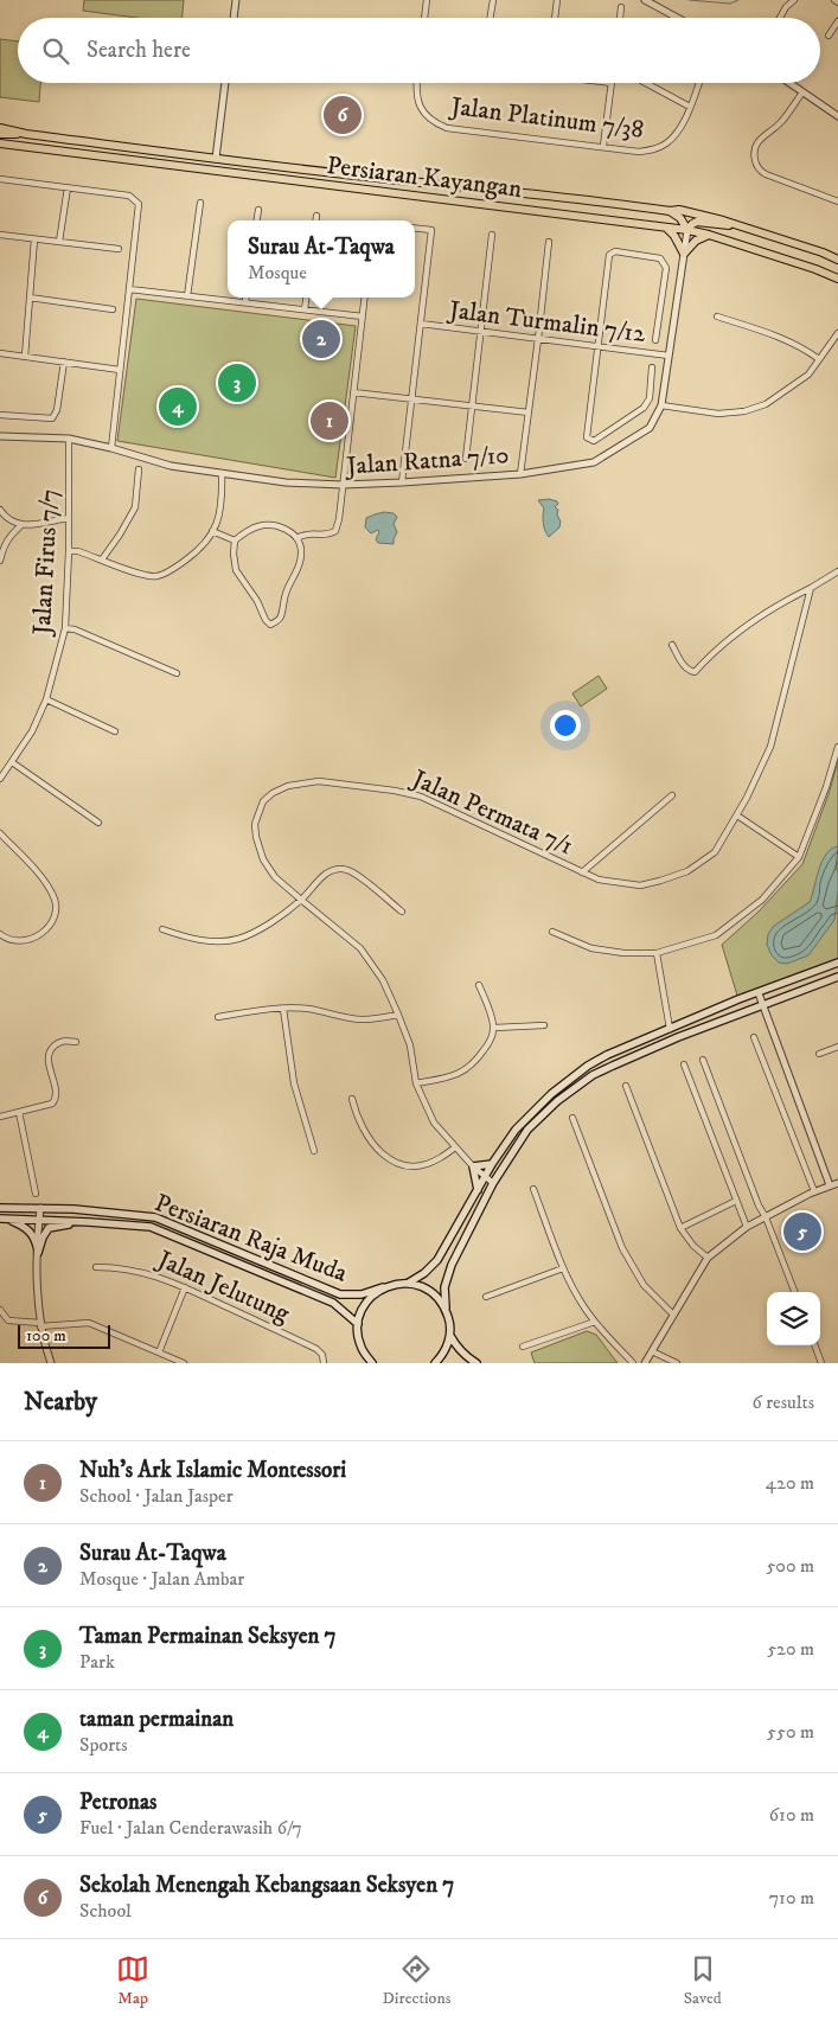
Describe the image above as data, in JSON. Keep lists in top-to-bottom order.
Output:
{
  "streets": {
    "main road": ["Persiaran Kayangan", "Persiaran Raja Muda"],
    "street": [
      "Jalan Platinum 7/38",
      "Jalan Turmalin 7/12",
      "Jalan Ratna 7/10",
      "Jalan Firus 7/7",
      "Jalan Permata 7/1",
      "Jalan Jelutung"
    ]
  },
  "crossings": [
    ["Persiaran Kayangan", "Jalan Ratna 7/10"],
    ["Jalan Turmalin 7/12", "Jalan Ratna 7/10"],
    ["Jalan Ratna 7/10", "Jalan Firus 7/7"]
  ],
  "scale_bar": "100 m",
  "page": {
    "search": "Search here",
    "pins": [
      "6",
      "2",
      "3",
      "4",
      "1",
      "5"
    ],
    "popup": ["Surau At-Taqwa", "Mosque"],
    "scale": "100 m",
    "heading": ["Nearby", "6 results"],
    "list": [
      {
        "mark": "1",
        "name": "Nuh's Ark Islamic Montessori",
        "note": "School · Jalan Jasper",
        "value": "420 m"
      },
      {
        "mark": "2",
        "name": "Surau At-Taqwa",
        "note": "Mosque · Jalan Ambar",
        "value": "500 m"
      },
      {
        "mark": "3",
        "name": "Taman Permainan Seksyen 7",
        "note": "Park",
        "value": "520 m"
      },
      {
        "mark": "4",
        "name": "taman permainan",
        "note": "Sports",
        "value": "550 m"
      },
      {
        "mark": "5",
        "name": "Petronas",
        "note": "Fuel · Jalan Cenderawasih 6/7",
        "value": "610 m"
      },
      {
        "mark": "6",
        "name": "Sekolah Menengah Kebangsaan Seksyen 7",
        "note": "School",
        "value": "710 m"
      }
    ],
    "nav": ["Map", "Directions", "Saved"]
  }
}
